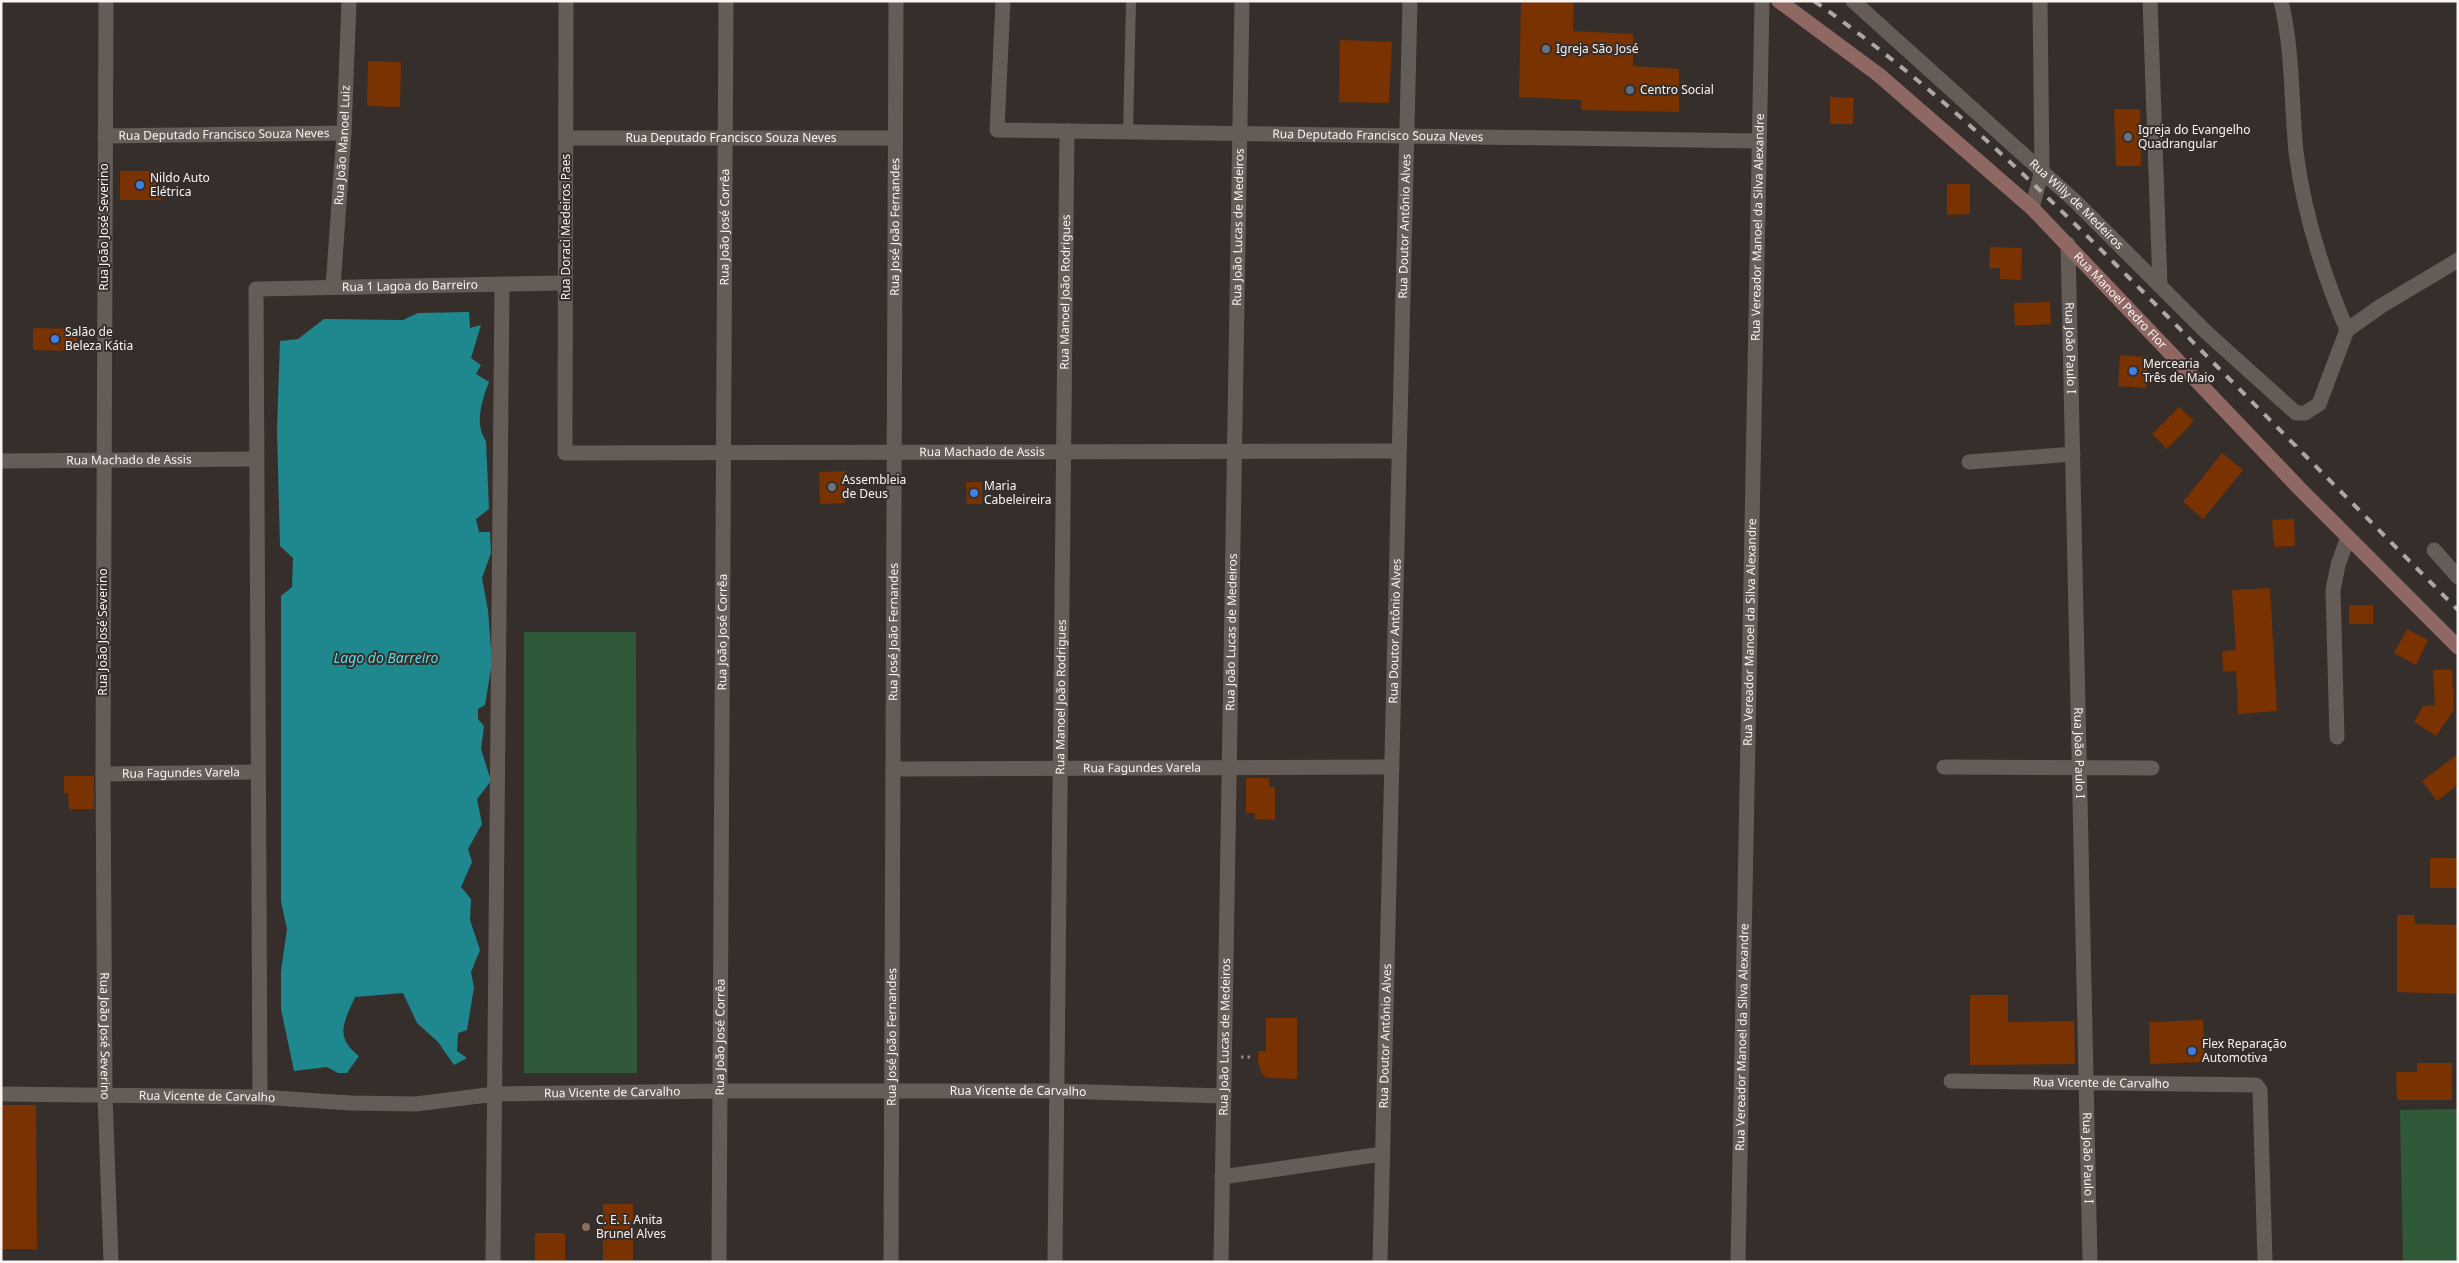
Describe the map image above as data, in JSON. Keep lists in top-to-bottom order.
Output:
{
  "streets": {
    "main road": ["Rua Manoel Pedro Flor"],
    "street": [
      "Rua Deputado Francisco Souza Neves",
      "Rua João Manoel Luiz",
      "Rua Willy de Medeiros",
      "Rua João José Severino",
      "Rua Doraci Medeiros Paes",
      "Rua João José Corrêa",
      "Rua José João Fernandes",
      "Rua João Lucas de Medeiros",
      "Rua Doutor Antônio Alves",
      "Rua Vereador Manoel da Silva Alexandre",
      "Rua 1 Lagoa do Barreiro",
      "Rua Manoel João Rodrigues",
      "Rua João Paulo I",
      "Rua Machado de Assis",
      "Rua Fagundes Varela",
      "Rua Vicente de Carvalho"
    ]
  },
  "crossings": [
    ["Rua Deputado Francisco Souza Neves", "Rua João Manoel Luiz"],
    ["Rua Deputado Francisco Souza Neves", "Rua João José Severino"],
    ["Rua Deputado Francisco Souza Neves", "Rua Doraci Medeiros Paes"],
    ["Rua Deputado Francisco Souza Neves", "Rua João José Corrêa"],
    ["Rua Deputado Francisco Souza Neves", "Rua José João Fernandes"],
    ["Rua Deputado Francisco Souza Neves", "Rua João Lucas de Medeiros"],
    ["Rua Deputado Francisco Souza Neves", "Rua Doutor Antônio Alves"],
    ["Rua Deputado Francisco Souza Neves", "Rua Vereador Manoel da Silva Alexandre"],
    ["Rua Deputado Francisco Souza Neves", "Rua Manoel João Rodrigues"],
    ["Rua João Manoel Luiz", "Rua 1 Lagoa do Barreiro"],
    ["Rua João José Severino", "Rua Machado de Assis"],
    ["Rua João José Severino", "Rua Fagundes Varela"],
    ["Rua João José Severino", "Rua Vicente de Carvalho"],
    ["Rua Doraci Medeiros Paes", "Rua 1 Lagoa do Barreiro"],
    ["Rua Doraci Medeiros Paes", "Rua Machado de Assis"],
    ["Rua João José Corrêa", "Rua Machado de Assis"],
    ["Rua João José Corrêa", "Rua Vicente de Carvalho"],
    ["Rua José João Fernandes", "Rua Machado de Assis"],
    ["Rua José João Fernandes", "Rua Fagundes Varela"],
    ["Rua José João Fernandes", "Rua Vicente de Carvalho"],
    ["Rua João Lucas de Medeiros", "Rua Machado de Assis"],
    ["Rua João Lucas de Medeiros", "Rua Fagundes Varela"],
    ["Rua João Lucas de Medeiros", "Rua Vicente de Carvalho"],
    ["Rua Doutor Antônio Alves", "Rua Machado de Assis"],
    ["Rua Doutor Antônio Alves", "Rua Fagundes Varela"],
    ["Rua 1 Lagoa do Barreiro", "Rua Machado de Assis"],
    ["Rua Manoel João Rodrigues", "Rua Machado de Assis"],
    ["Rua Manoel João Rodrigues", "Rua Fagundes Varela"],
    ["Rua Manoel João Rodrigues", "Rua Vicente de Carvalho"],
    ["Rua Manoel Pedro Flor", "Rua João Paulo I"],
    ["Rua João Paulo I", "Rua Vicente de Carvalho"]
  ],
  "water": ["Lago do Barreiro"],
  "places": [
    "Igreja São José",
    "Centro Social",
    "Igreja do Evangelho Quadrangular",
    "Nildo Auto Elétrica",
    "Salão de Beleza Kátia",
    "Mercearia Três de Maio",
    "Assembleia de Deus",
    "Maria Cabeleireira",
    "Flex Reparação Automotiva",
    "C. E. I. Anita Brunel Alves"
  ]
}
